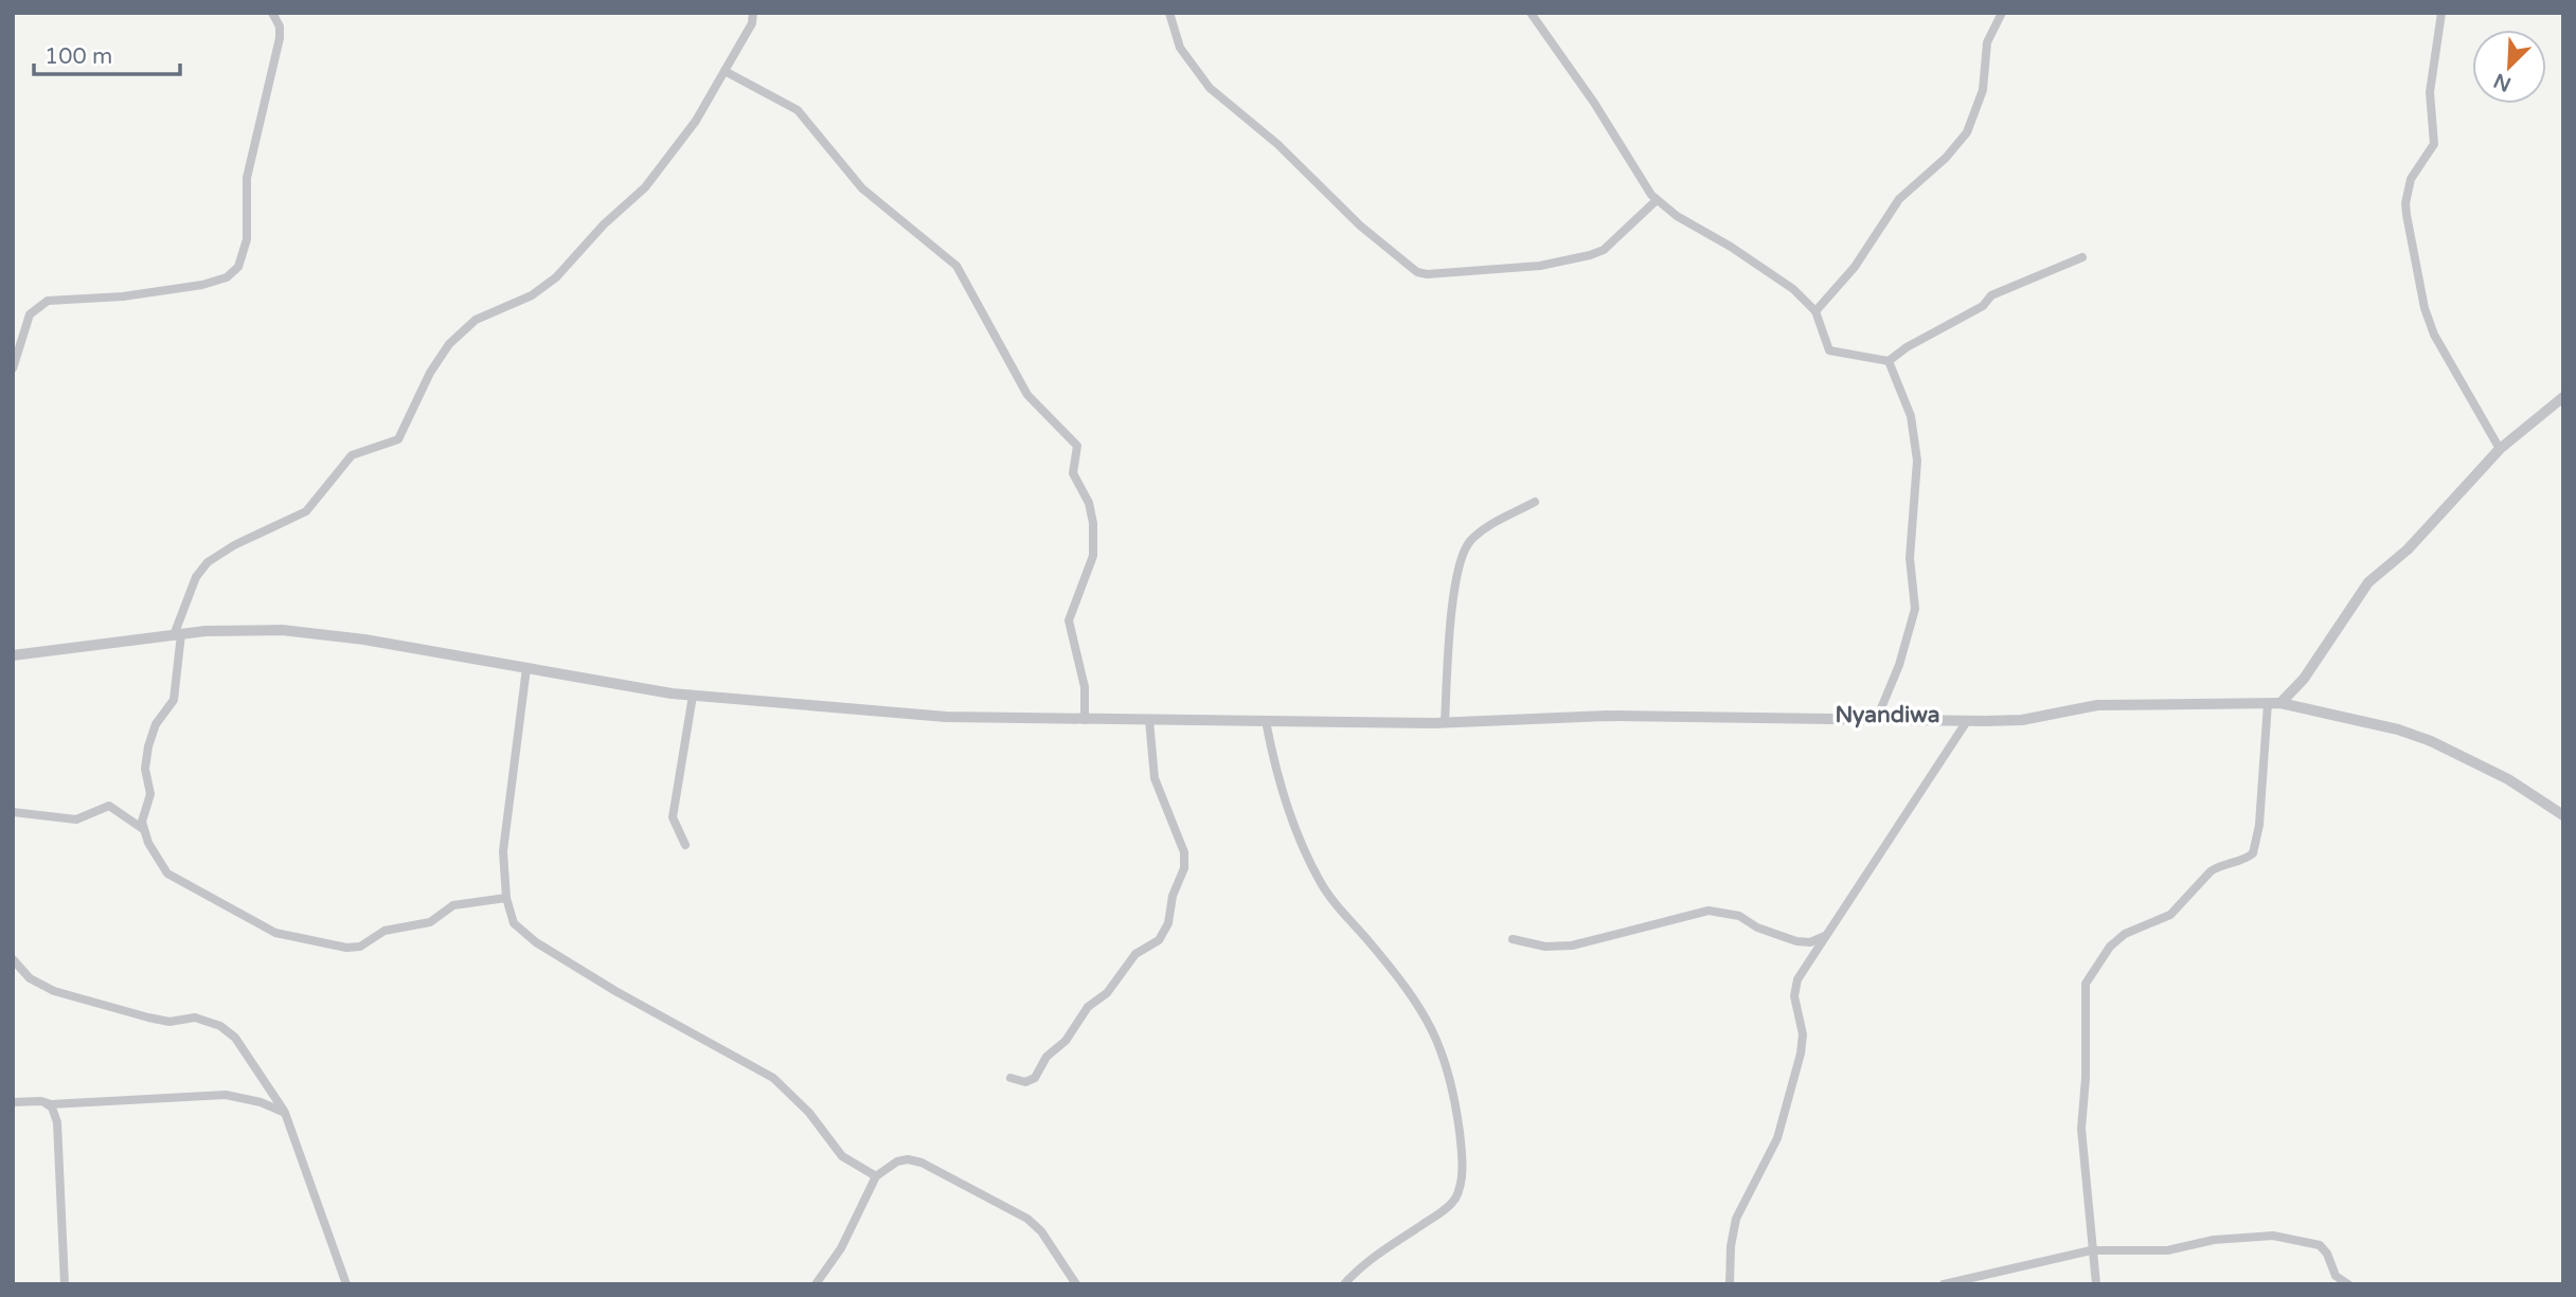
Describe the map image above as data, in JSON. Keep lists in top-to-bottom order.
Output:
{
  "districts": ["Nyandiwa"],
  "scale_bar": "100 m",
  "north": "bottom left"
}
